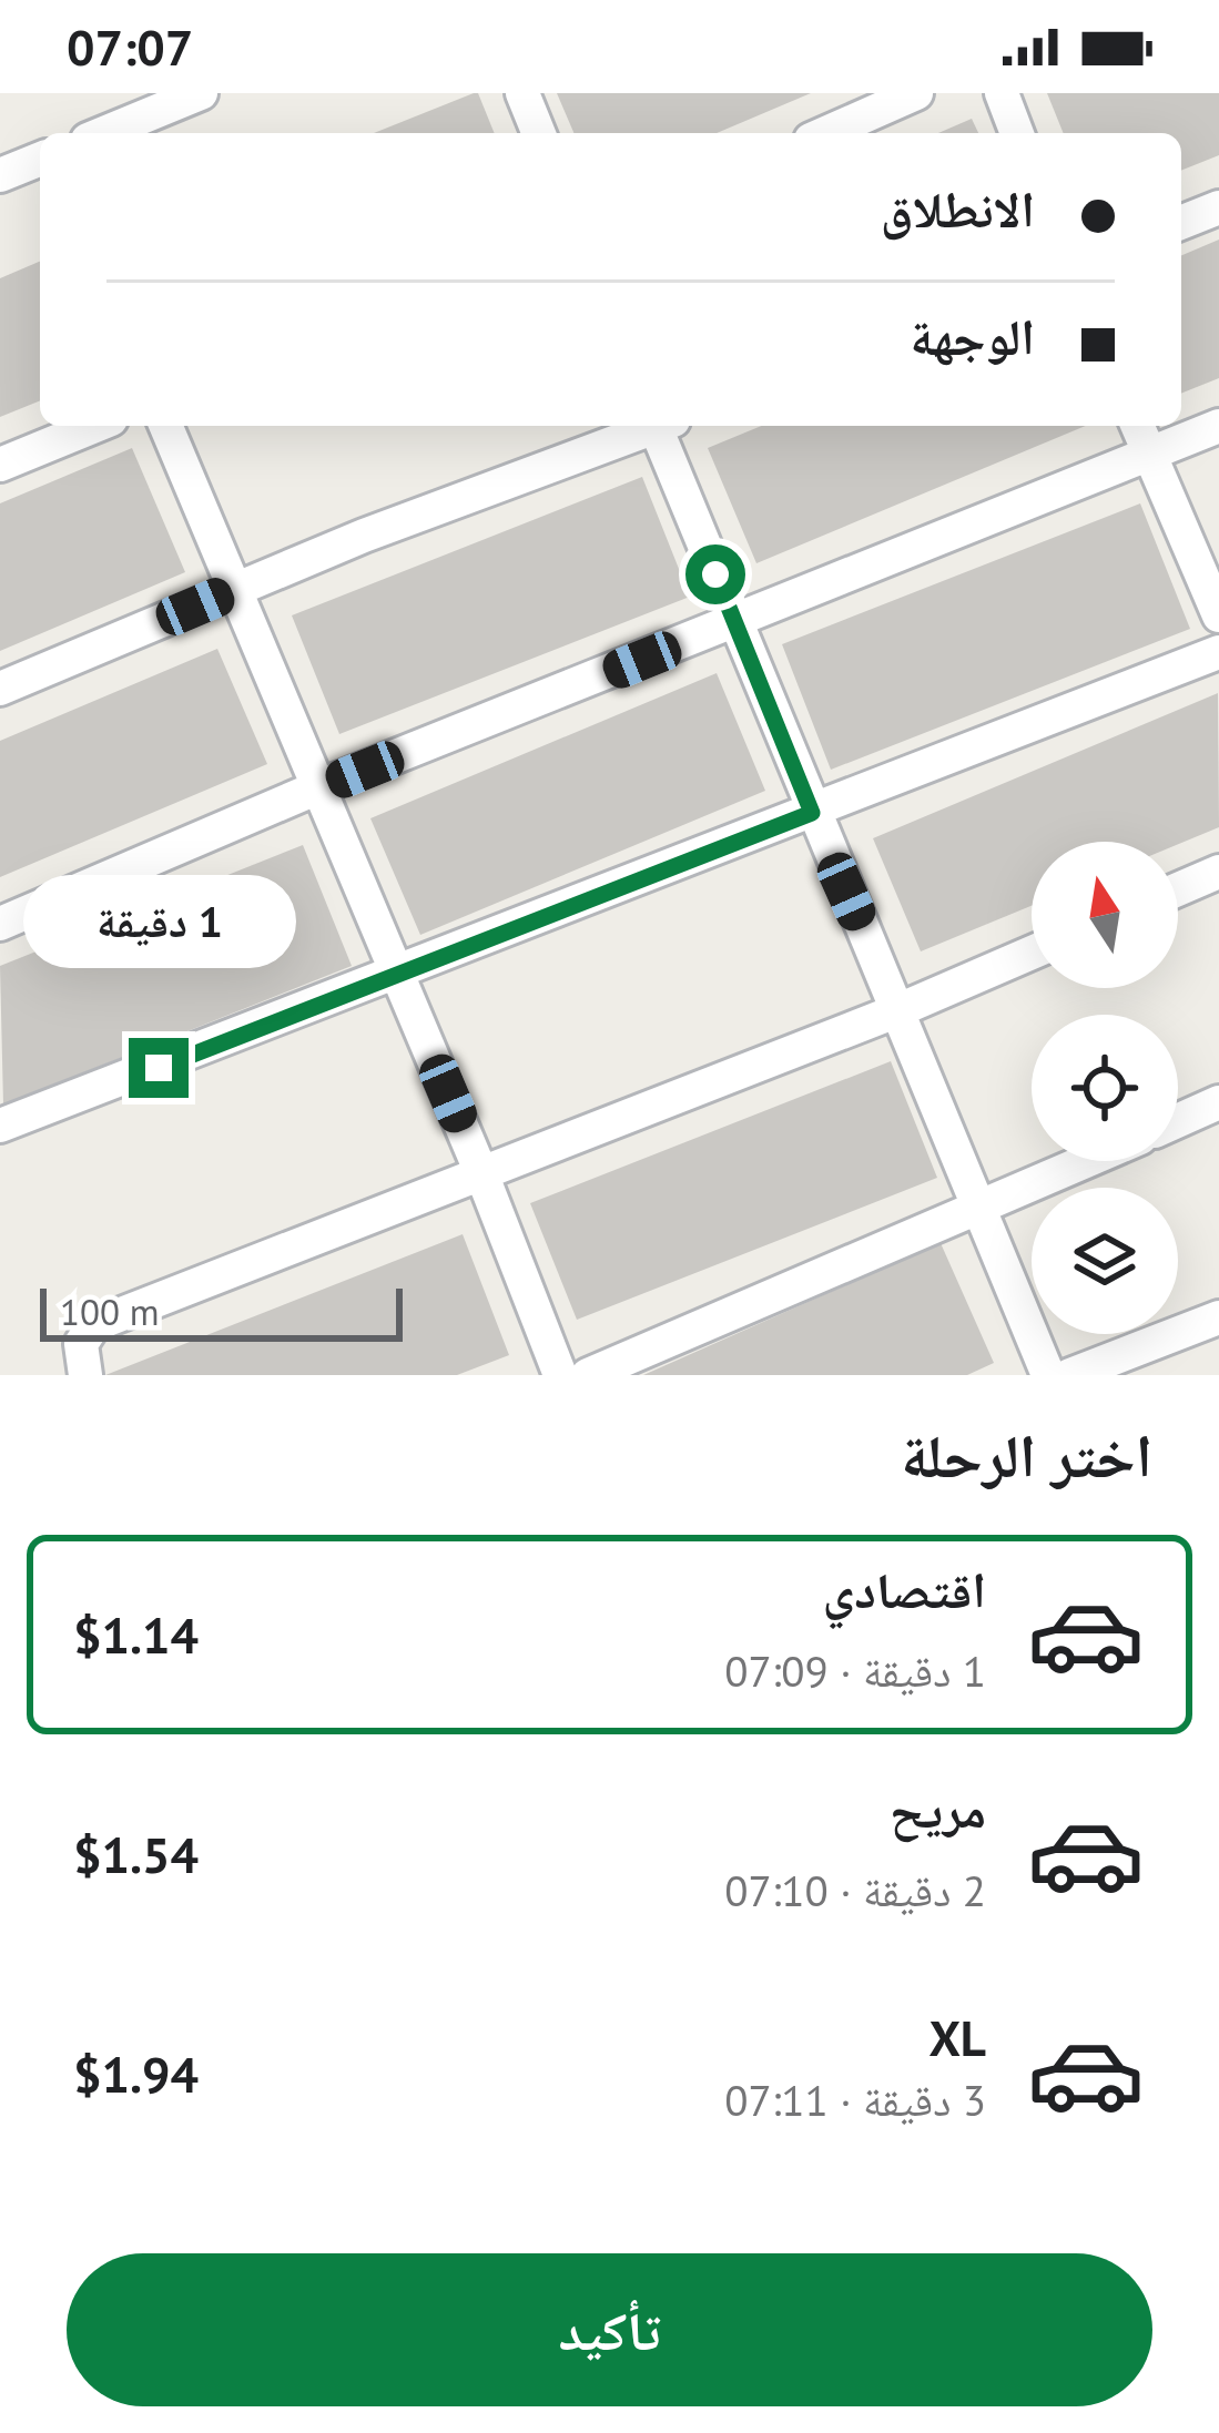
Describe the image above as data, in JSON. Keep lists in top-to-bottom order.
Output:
{
  "scale_bar": "100 m",
  "north": "top",
  "page": {
    "status": "07:07",
    "banner": ["الانطلاق", "الوجهة"],
    "bubble": "1 دقيقة",
    "scale": "100 m",
    "heading": "اختر الرحلة",
    "list": [
      {
        "name": "اقتصادي",
        "note": "1 دقيقة · 07:09",
        "value": "$1.14"
      },
      {
        "name": "مريح",
        "note": "2 دقيقة · 07:10",
        "value": "$1.54"
      },
      {
        "name": "XL",
        "note": "3 دقيقة · 07:11",
        "value": "$1.94"
      }
    ],
    "buttons": "تأكيد"
  }
}
